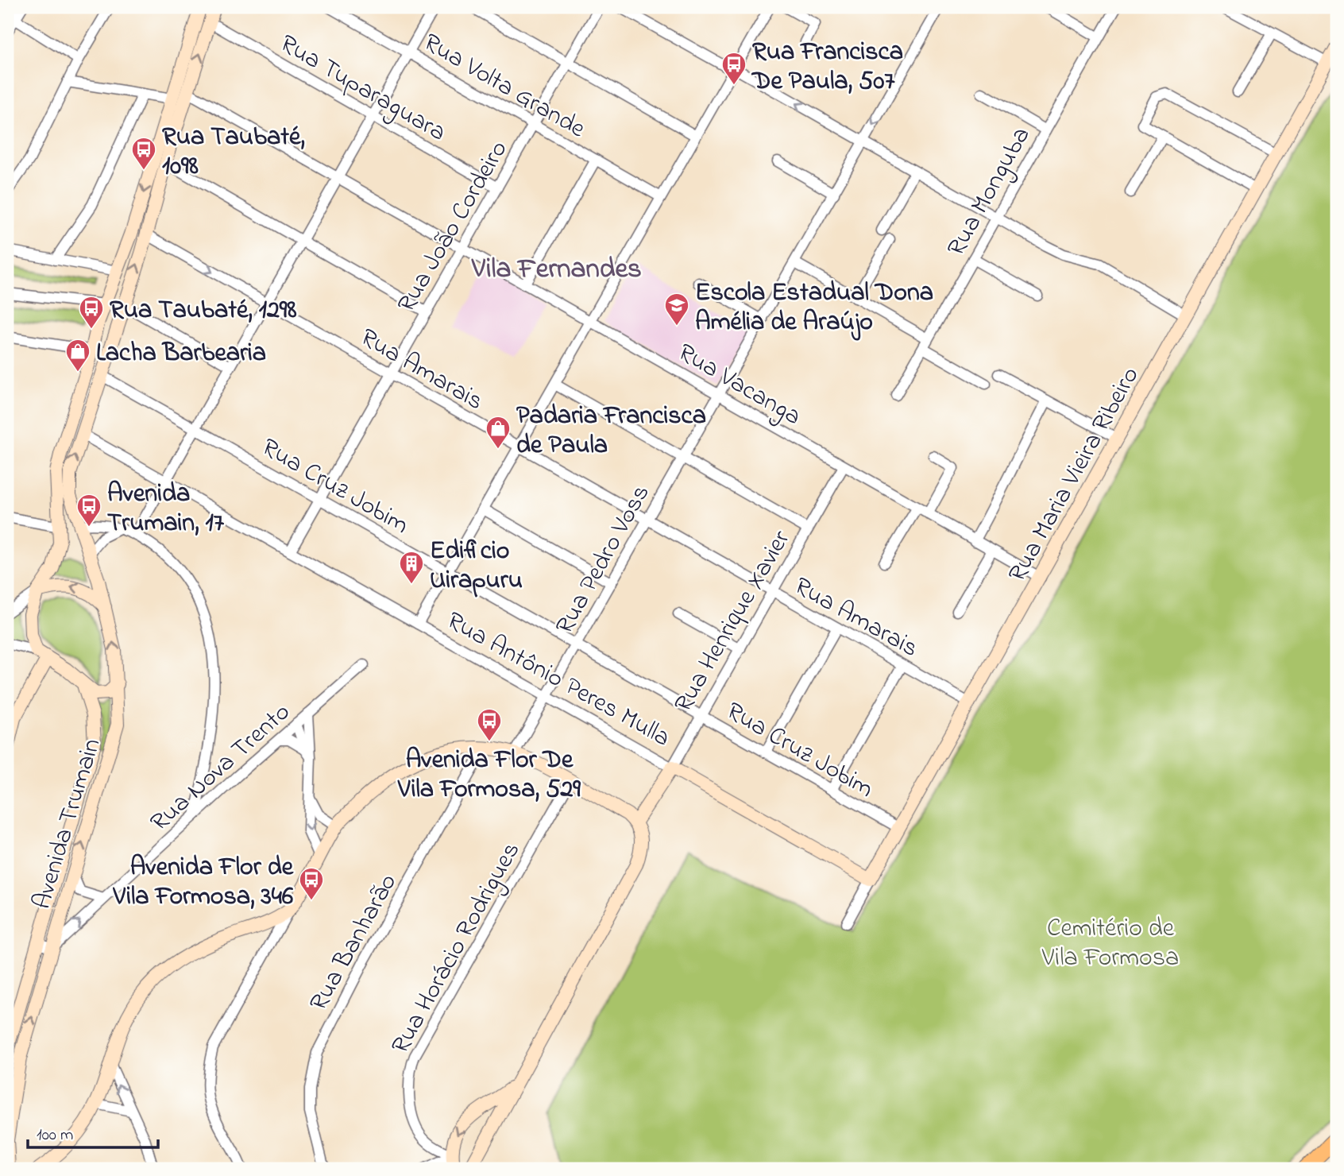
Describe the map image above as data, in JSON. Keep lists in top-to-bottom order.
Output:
{
  "streets": {
    "street": [
      "Rua Volta Grande",
      "Rua Tuparaguara",
      "Rua Monguba",
      "Rua João Cordeiro",
      "Rua Amarais",
      "Rua Vacanga",
      "Rua Maria Vieira Ribeiro",
      "Rua Cruz Jobim",
      "Rua Pedro Voss",
      "Rua Henrique Xavier",
      "Rua Antônio Peres Mulla",
      "Rua Nova Trento",
      "Avenida Trumain",
      "Rua Banharão",
      "Rua Horácio Rodrigues"
    ]
  },
  "crossings": [
    ["Rua Volta Grande", "Rua João Cordeiro"],
    ["Rua Tuparaguara", "Rua João Cordeiro"],
    ["Rua Tuparaguara", "Avenida Trumain"],
    ["Rua João Cordeiro", "Rua Amarais"],
    ["Rua João Cordeiro", "Rua Vacanga"],
    ["Rua João Cordeiro", "Rua Cruz Jobim"],
    ["Rua João Cordeiro", "Rua Antônio Peres Mulla"],
    ["Rua Amarais", "Rua Maria Vieira Ribeiro"],
    ["Rua Amarais", "Rua Pedro Voss"],
    ["Rua Amarais", "Rua Henrique Xavier"],
    ["Rua Amarais", "Avenida Trumain"],
    ["Rua Vacanga", "Rua Maria Vieira Ribeiro"],
    ["Rua Vacanga", "Rua Pedro Voss"],
    ["Rua Vacanga", "Rua Henrique Xavier"],
    ["Rua Vacanga", "Avenida Trumain"],
    ["Rua Maria Vieira Ribeiro", "Rua Cruz Jobim"],
    ["Rua Maria Vieira Ribeiro", "Rua Antônio Peres Mulla"],
    ["Rua Cruz Jobim", "Rua Pedro Voss"],
    ["Rua Cruz Jobim", "Rua Henrique Xavier"],
    ["Rua Cruz Jobim", "Avenida Trumain"],
    ["Rua Pedro Voss", "Rua Antônio Peres Mulla"],
    ["Rua Henrique Xavier", "Rua Antônio Peres Mulla"],
    ["Rua Antônio Peres Mulla", "Avenida Trumain"],
    ["Rua Nova Trento", "Avenida Trumain"]
  ],
  "districts": ["Vila Fernandes"],
  "parks": ["Cemitério de Vila Formosa"],
  "places": {
    "bus stop": [
      "Rua Francisca De Paula, 507",
      "Rua Taubaté, 1098",
      "Rua Taubaté, 1298",
      "Avenida Trumain, 17",
      "Avenida Flor De Vila Formosa, 529",
      "Avenida Flor de Vila Formosa, 346"
    ],
    "school or university": ["Escola Estadual Dona Amélia de Araújo"],
    "shop": ["Lacha Barbearia", "Padaria Francisca de Paula"],
    "building": ["Edificio Uirapuru"]
  },
  "scale_bar": "100 m"
}
